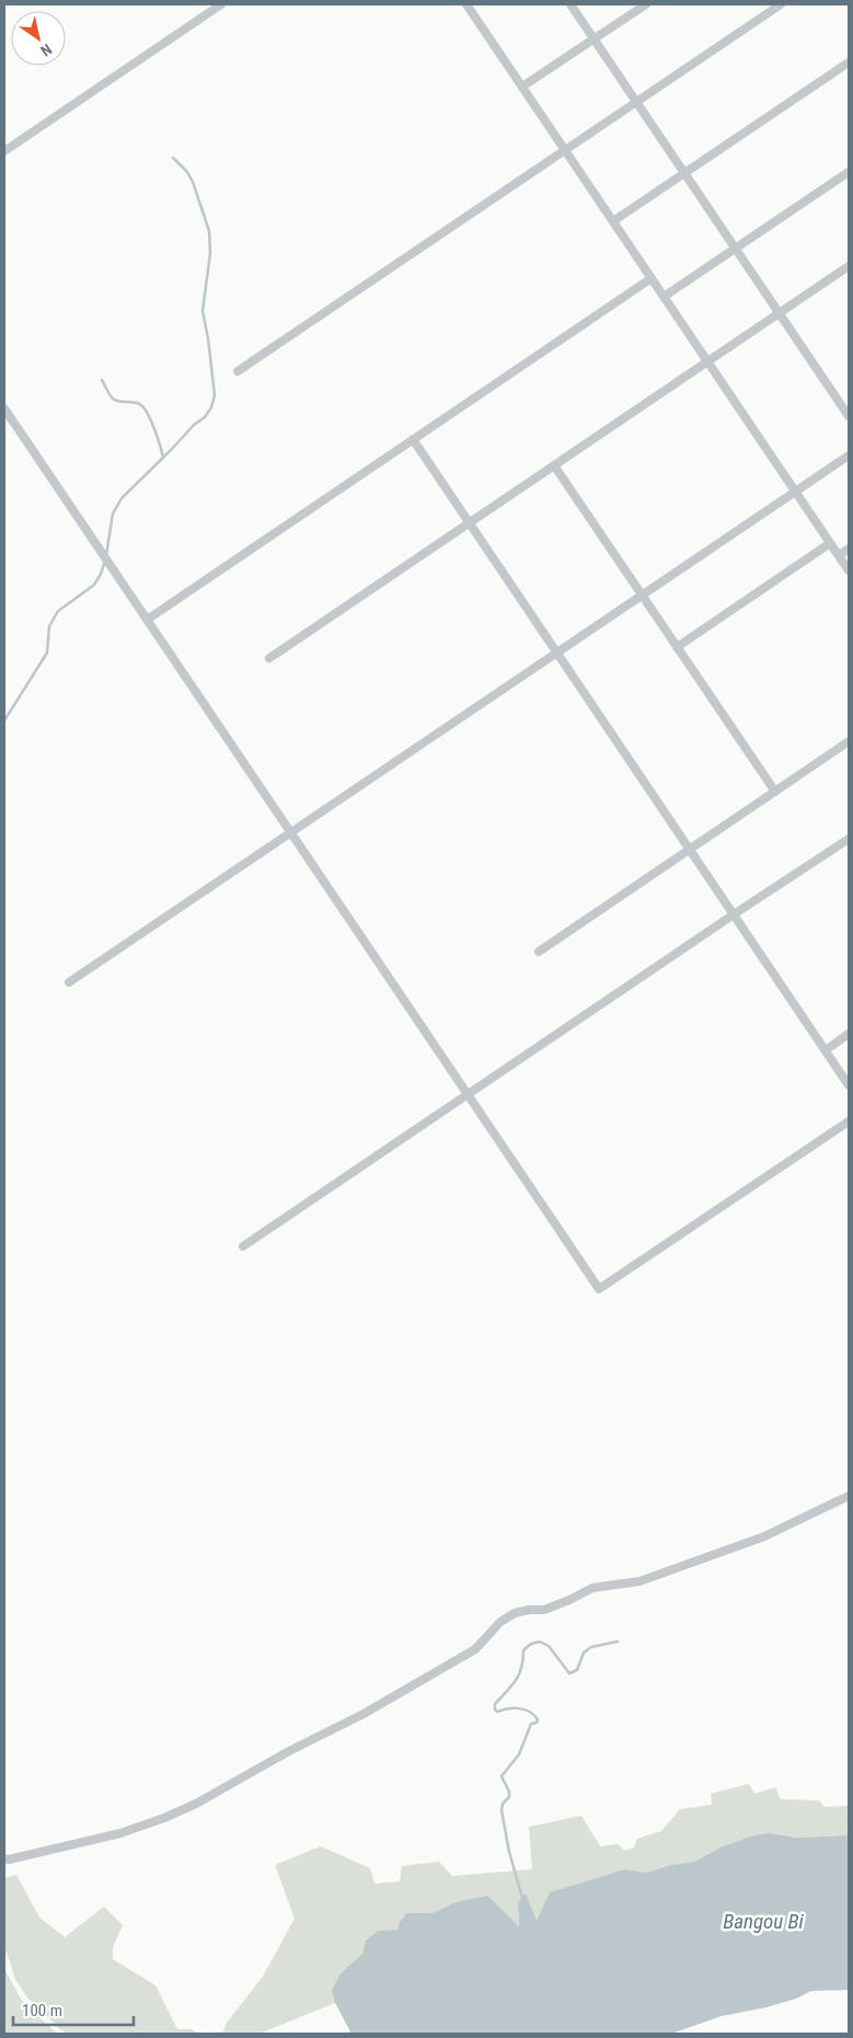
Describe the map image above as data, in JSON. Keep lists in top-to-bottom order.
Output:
{
  "water": ["Bangou Bi"],
  "scale_bar": "100 m",
  "north": "bottom right"
}
